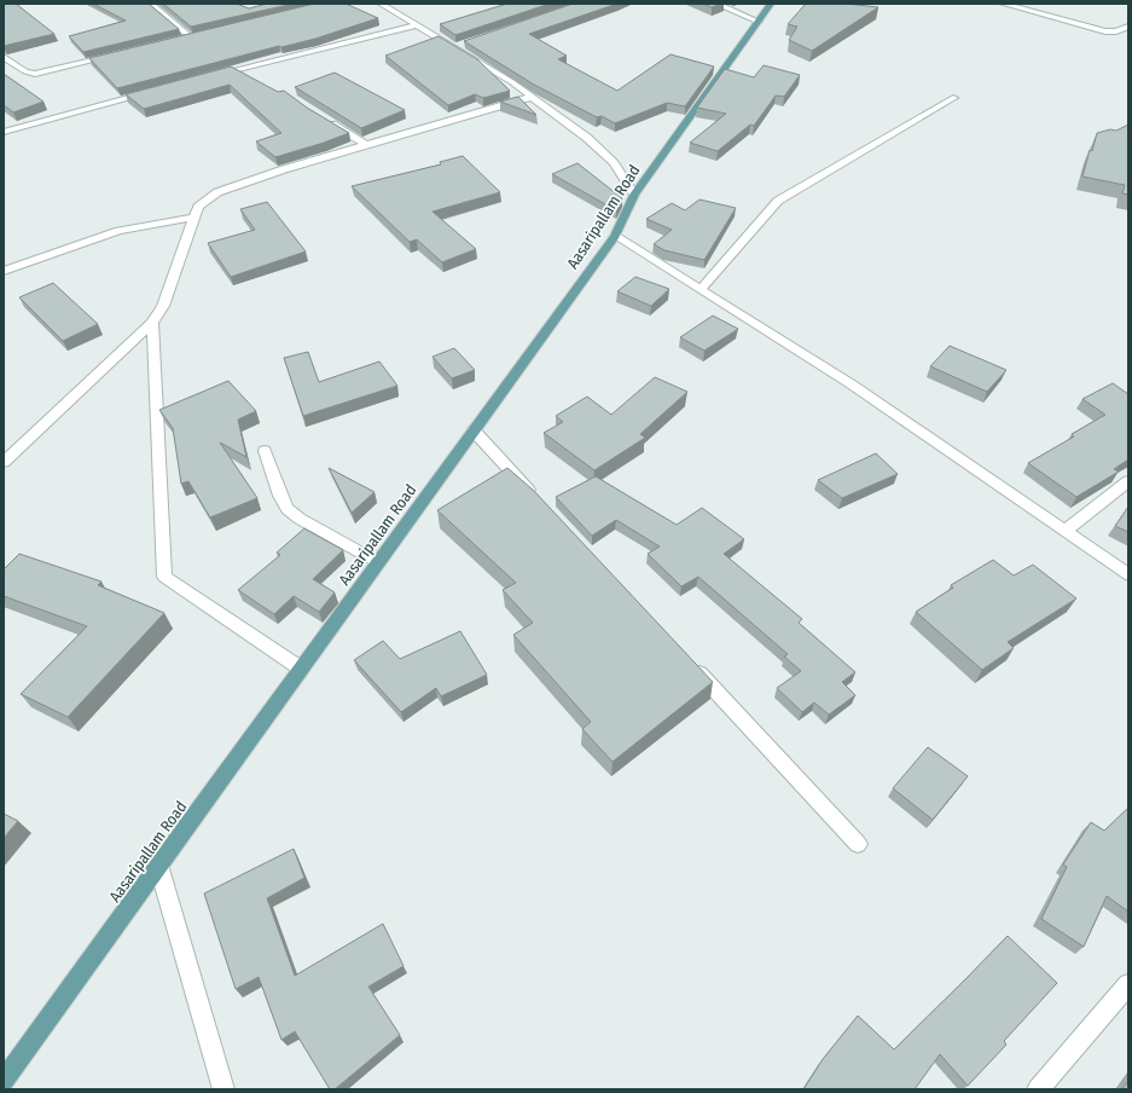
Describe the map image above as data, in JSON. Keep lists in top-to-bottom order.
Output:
{
  "streets": {
    "main road": ["Aasaripallam Road"]
  }
}
